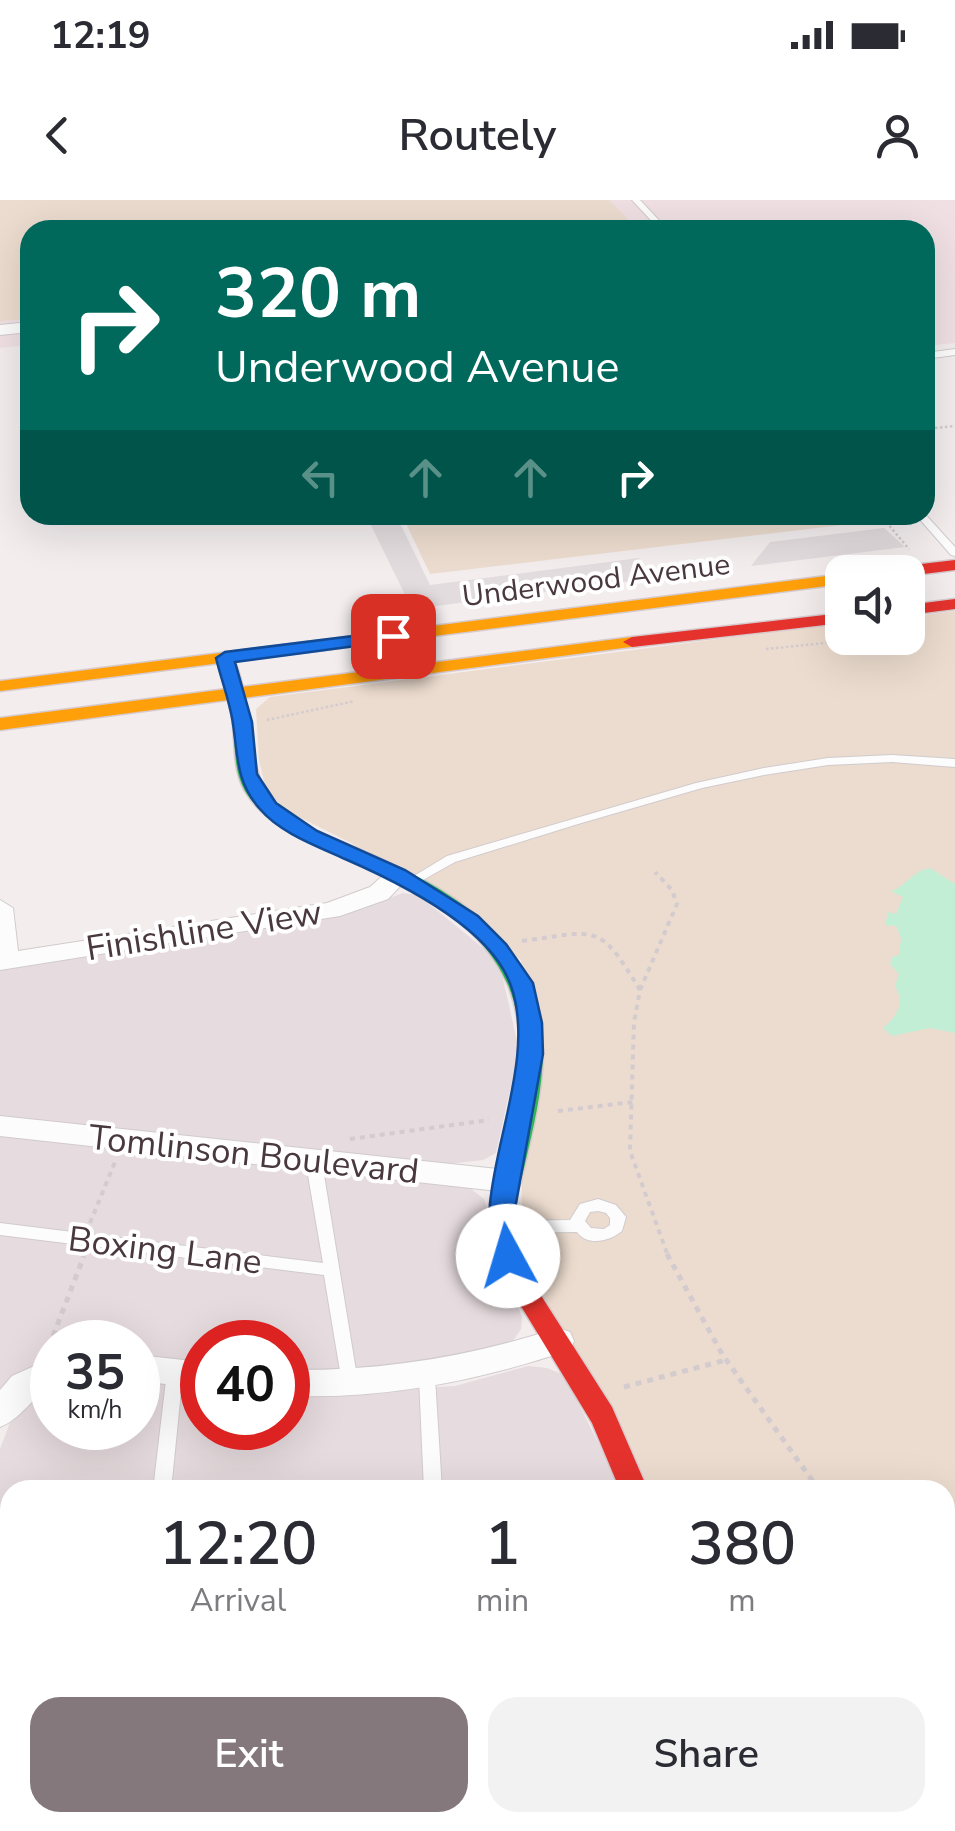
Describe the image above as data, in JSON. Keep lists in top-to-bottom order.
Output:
{
  "streets": {
    "main road": ["Underwood Avenue"],
    "street": ["Finishline View", "Tomlinson Boulevard"],
    "lane": ["Boxing Lane"]
  },
  "page": {
    "status": "12:19",
    "header": "Routely",
    "turn": ["320 m", "Underwood Avenue"],
    "speed": "35 km/h",
    "limit": "40",
    "eta": [
      "12:20",
      "Arrival",
      "1",
      "min",
      "380",
      "m"
    ],
    "buttons": ["Exit", "Share"]
  }
}
